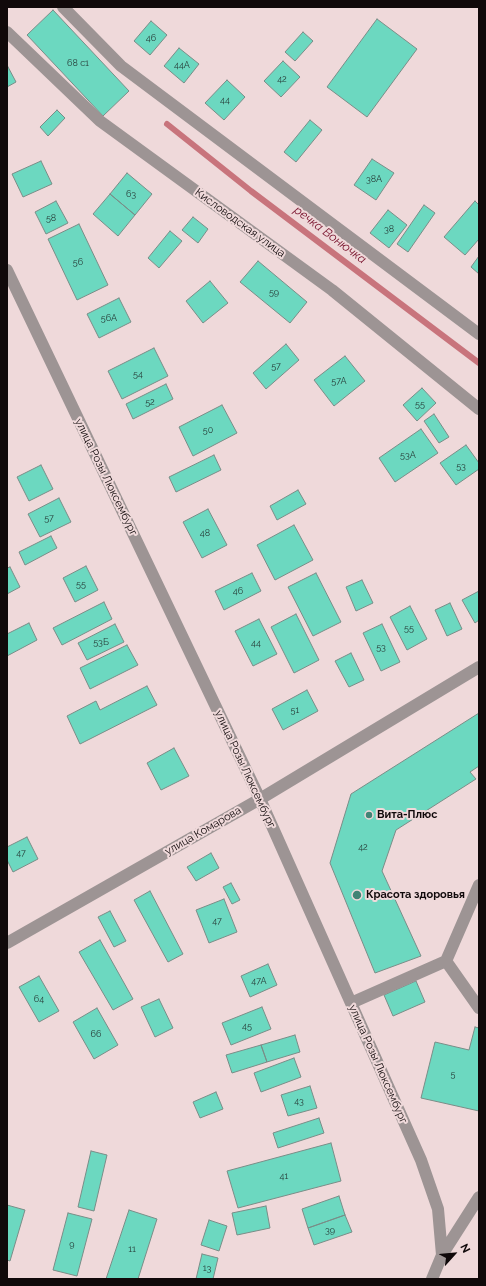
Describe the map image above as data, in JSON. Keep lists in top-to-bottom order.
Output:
{
  "streets": {
    "street": ["Кисловодская улица", "улица Розы Люксембург", "улица Комарова"]
  },
  "crossings": [
    ["улица Розы Люксембург", "улица Комарова"]
  ],
  "water": ["речка Вонючка"],
  "places": ["Вита-Плюс", "Красота здоровья"],
  "house_numbers": [
    "46",
    "68 с1",
    "44А",
    "42",
    "44",
    "38А",
    "63",
    "58",
    "38",
    "56",
    "59",
    "56А",
    "57",
    "54",
    "57А",
    "52",
    "55",
    "50",
    "53А",
    "53",
    "57",
    "48",
    "55",
    "46",
    "55",
    "53Б",
    "44",
    "53",
    "51",
    "42",
    "47",
    "47",
    "47А",
    "64",
    "45",
    "66",
    "5",
    "43",
    "41",
    "39",
    "9",
    "11",
    "13"
  ],
  "north": "top right"
}
